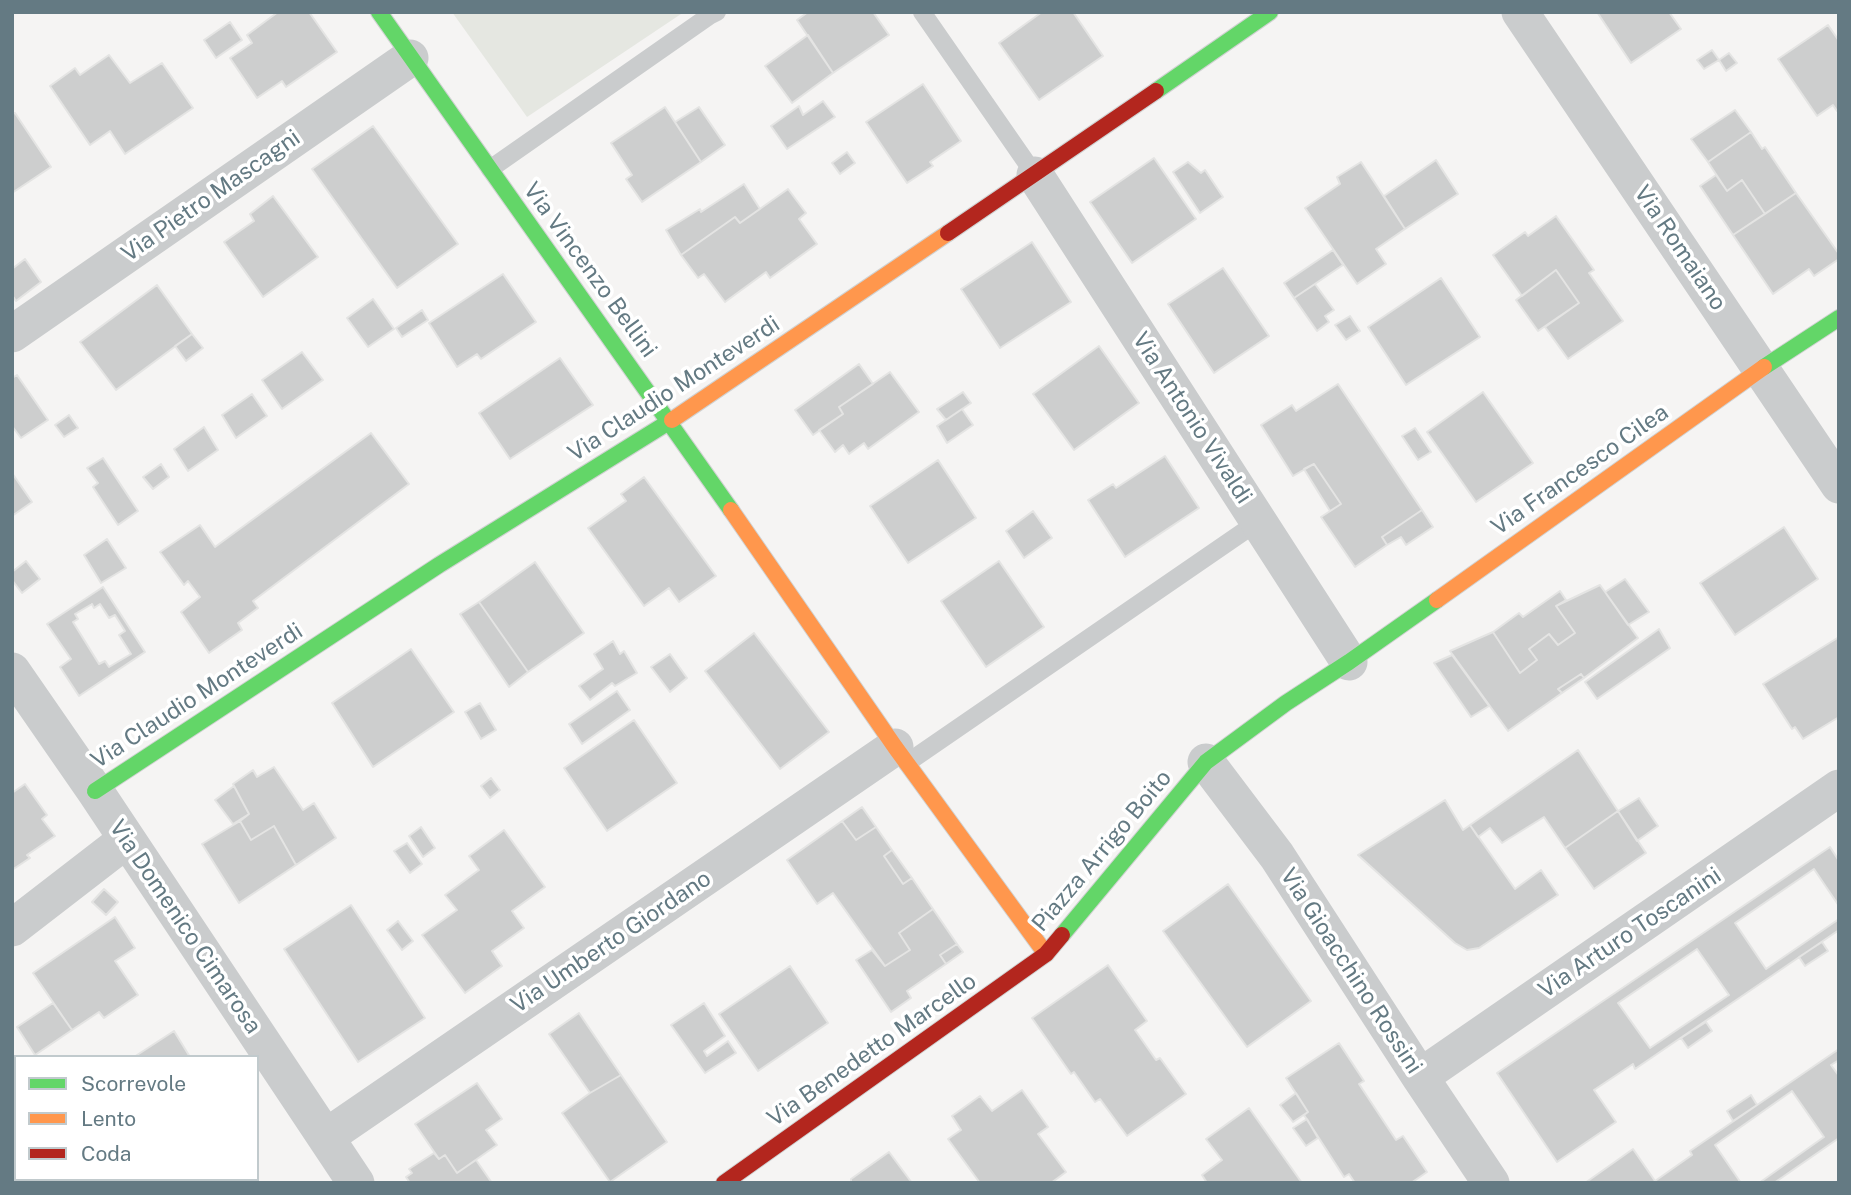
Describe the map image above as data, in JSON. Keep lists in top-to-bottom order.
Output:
{
  "streets": {
    "street": [
      "Via Pietro Mascagni",
      "Via Romaiano",
      "Via Vincenzo Bellini",
      "Via Claudio Monteverdi",
      "Via Antonio Vivaldi",
      "Via Francesco Cilea",
      "Piazza Arrigo Boito",
      "Via Domenico Cimarosa",
      "Via Arturo Toscanini",
      "Via Umberto Giordano",
      "Via Gioacchino Rossini",
      "Via Benedetto Marcello"
    ]
  },
  "crossings": [
    ["Via Pietro Mascagni", "Via Vincenzo Bellini"],
    ["Via Romaiano", "Via Francesco Cilea"],
    ["Via Vincenzo Bellini", "Via Claudio Monteverdi"],
    ["Via Vincenzo Bellini", "Piazza Arrigo Boito"],
    ["Via Vincenzo Bellini", "Via Umberto Giordano"],
    ["Via Claudio Monteverdi", "Via Antonio Vivaldi"],
    ["Via Claudio Monteverdi", "Via Domenico Cimarosa"],
    ["Via Antonio Vivaldi", "Via Francesco Cilea"],
    ["Via Antonio Vivaldi", "Piazza Arrigo Boito"],
    ["Via Francesco Cilea", "Piazza Arrigo Boito"],
    ["Piazza Arrigo Boito", "Via Umberto Giordano"],
    ["Piazza Arrigo Boito", "Via Gioacchino Rossini"],
    ["Piazza Arrigo Boito", "Via Benedetto Marcello"],
    ["Via Domenico Cimarosa", "Via Umberto Giordano"],
    ["Via Arturo Toscanini", "Via Gioacchino Rossini"]
  ],
  "legend": ["Scorrevole", "Lento", "Coda"]
}
